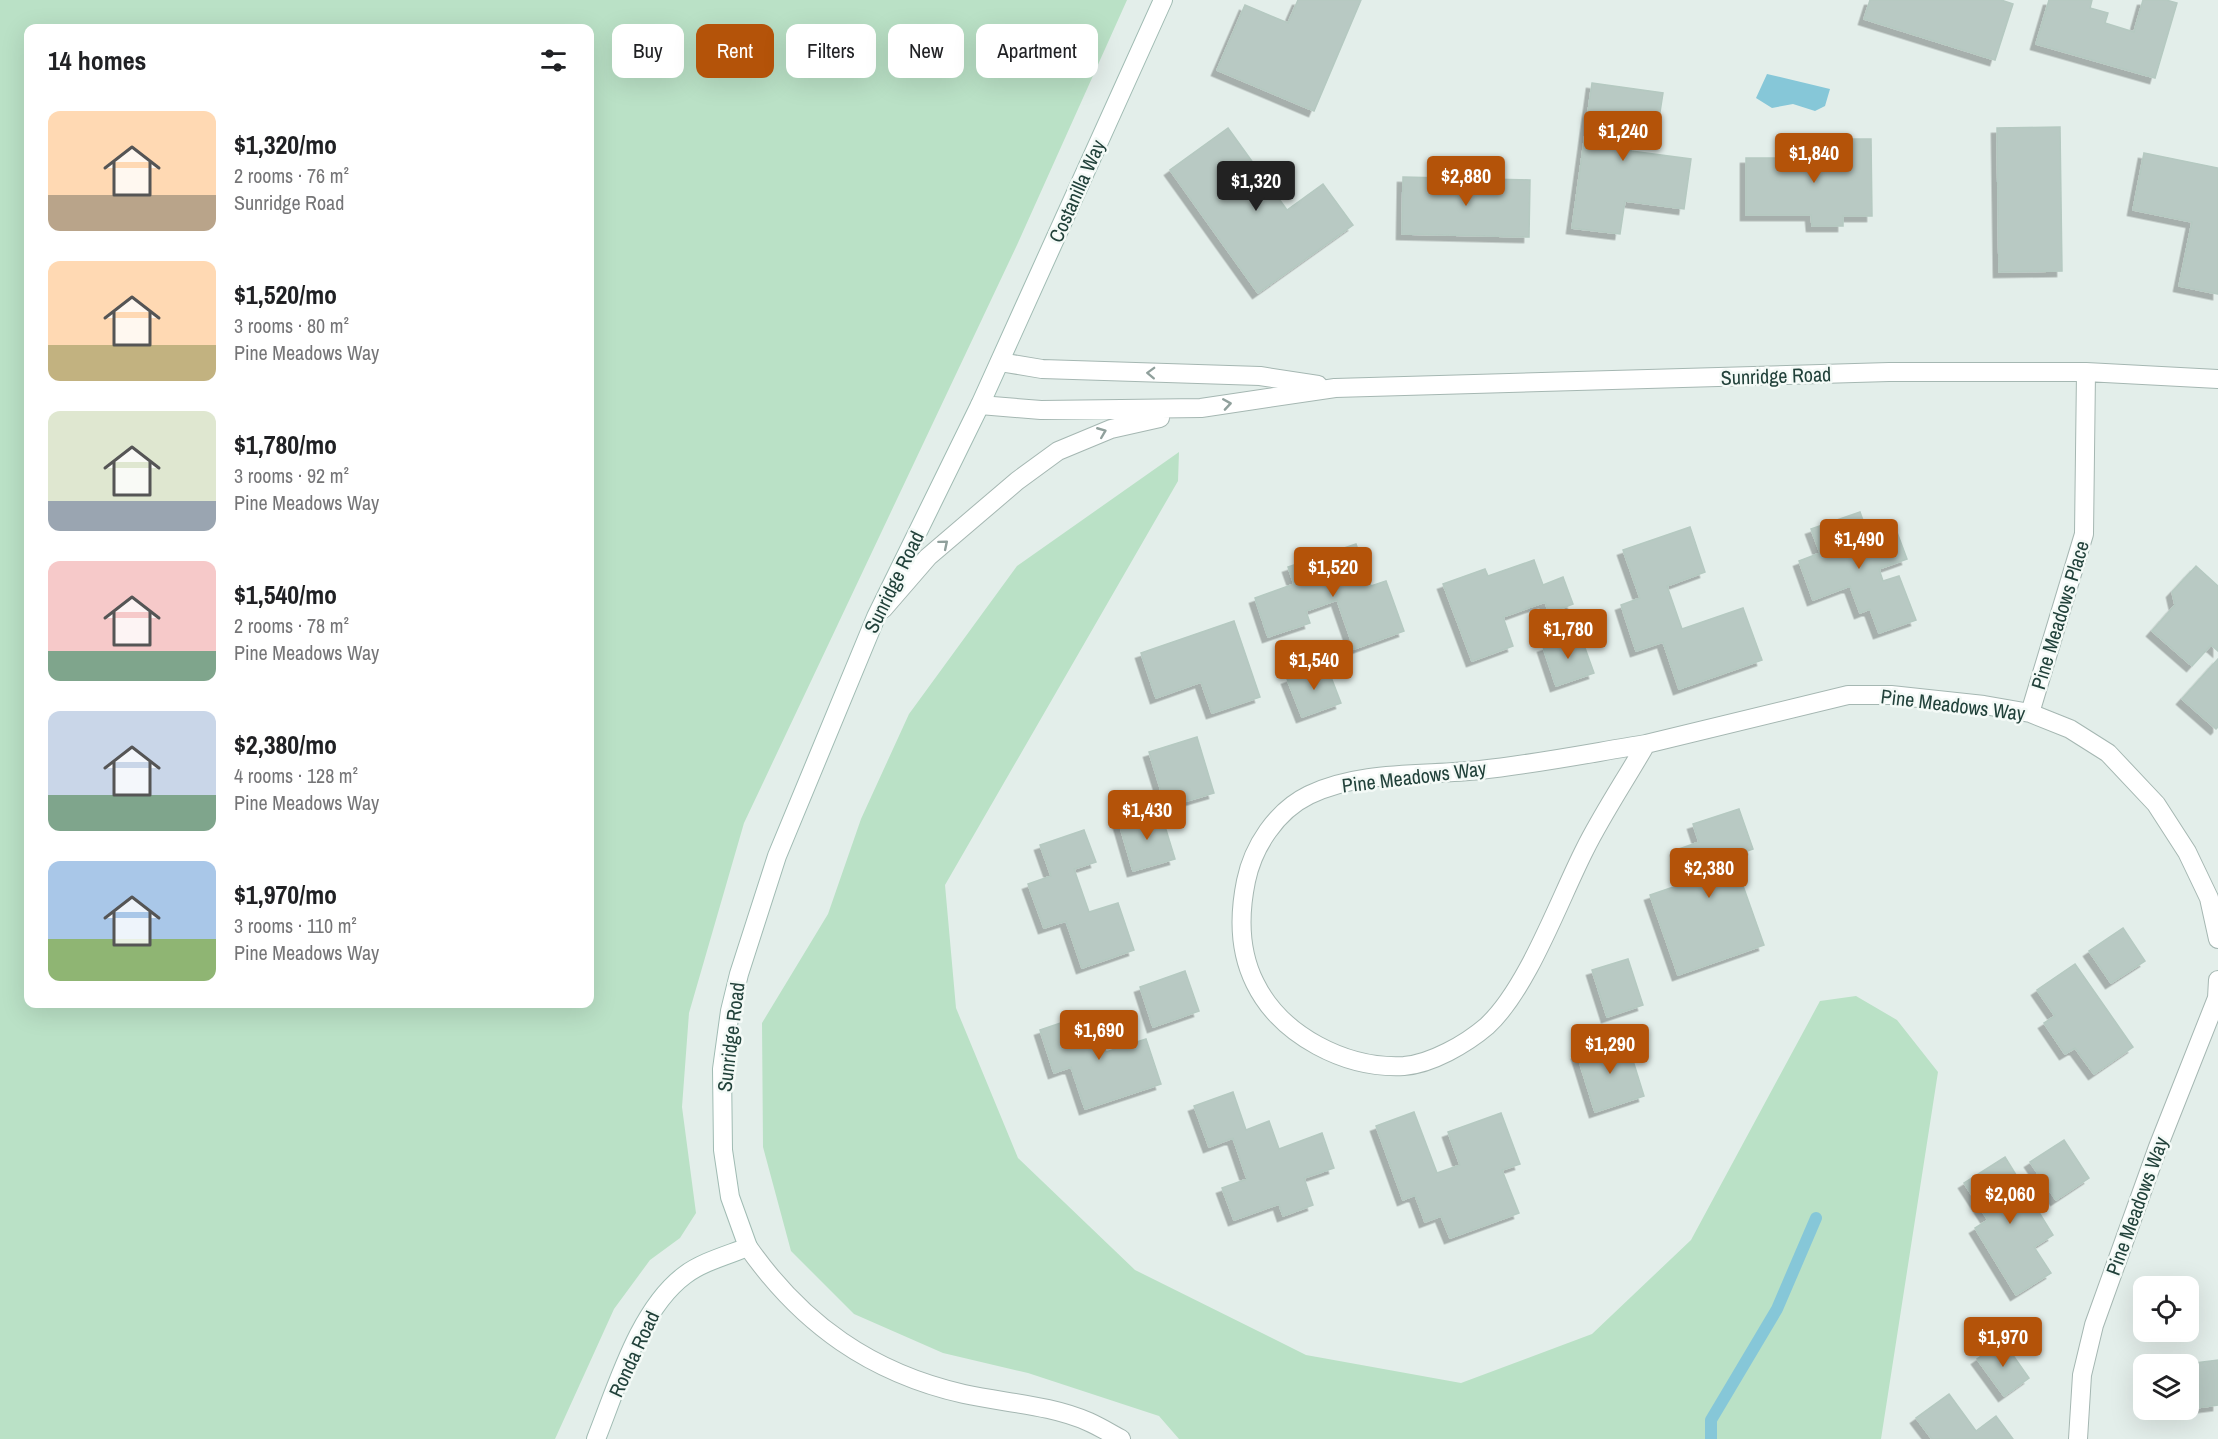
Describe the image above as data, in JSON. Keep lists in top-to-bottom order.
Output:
{
  "streets": {
    "street": [
      "Costanilla Way",
      "Sunridge Road",
      "Pine Meadows Place",
      "Pine Meadows Way",
      "Ronda Road"
    ]
  },
  "crossings": [
    ["Costanilla Way", "Sunridge Road"],
    ["Sunridge Road", "Pine Meadows Place"],
    ["Sunridge Road", "Ronda Road"],
    ["Pine Meadows Place", "Pine Meadows Way"]
  ],
  "page": {
    "chip": [
      "Buy",
      "Rent",
      "Filters",
      "New",
      "Apartment"
    ],
    "heading": "14 homes",
    "list": [
      {
        "name": "$1,320/mo",
        "note": "2 rooms · 76 m² · Sunridge Road"
      },
      {
        "name": "$1,520/mo",
        "note": "3 rooms · 80 m² · Pine Meadows Way"
      },
      {
        "name": "$1,780/mo",
        "note": "3 rooms · 92 m² · Pine Meadows Way"
      },
      {
        "name": "$1,540/mo",
        "note": "2 rooms · 78 m² · Pine Meadows Way"
      },
      {
        "name": "$2,380/mo",
        "note": "4 rooms · 128 m² · Pine Meadows Way"
      },
      {
        "name": "$1,970/mo",
        "note": "3 rooms · 110 m² · Pine Meadows Way"
      }
    ],
    "price": [
      "$1,240",
      "$1,840",
      "$2,880",
      "$1,320",
      "$1,490",
      "$1,520",
      "$1,780",
      "$1,540",
      "$1,430",
      "$2,380",
      "$1,690",
      "$1,290",
      "$2,060",
      "$1,970"
    ]
  }
}
